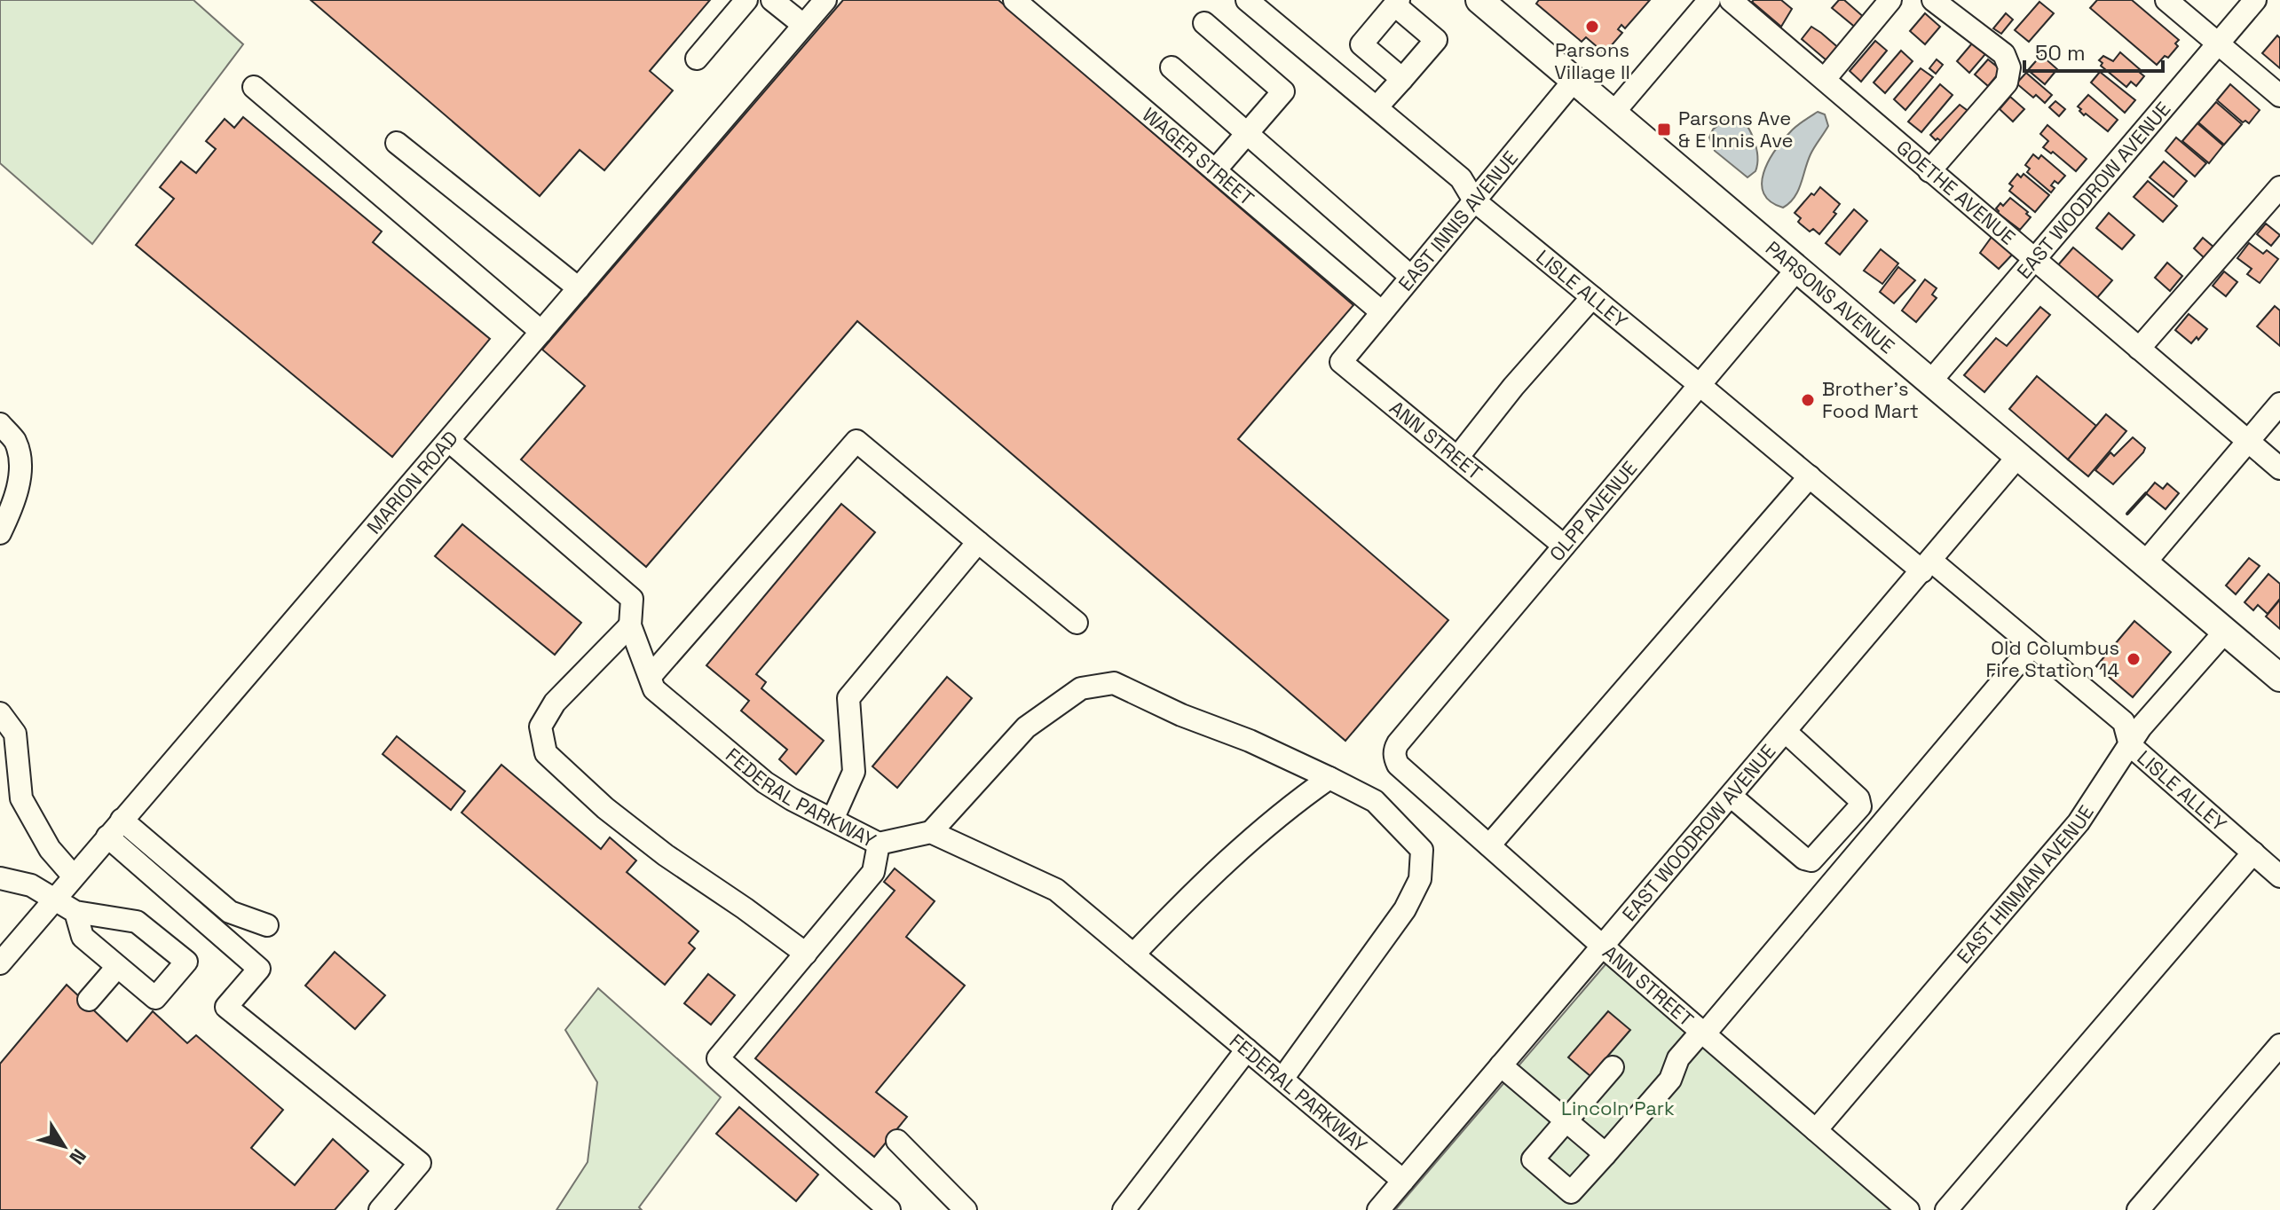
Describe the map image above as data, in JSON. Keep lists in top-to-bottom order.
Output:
{
  "streets": {
    "main road": ["PARSONS AVENUE"],
    "street": [
      "WAGER STREET",
      "EAST WOODROW AVENUE",
      "GOETHE AVENUE",
      "EAST INNIS AVENUE",
      "LISLE ALLEY",
      "ANN STREET",
      "MARION ROAD",
      "OLPP AVENUE",
      "FEDERAL PARKWAY",
      "EAST HINMAN AVENUE"
    ]
  },
  "crossings": [
    ["WAGER STREET", "EAST INNIS AVENUE"],
    ["EAST WOODROW AVENUE", "GOETHE AVENUE"],
    ["EAST WOODROW AVENUE", "LISLE ALLEY"],
    ["EAST WOODROW AVENUE", "PARSONS AVENUE"],
    ["EAST WOODROW AVENUE", "ANN STREET"],
    ["EAST WOODROW AVENUE", "FEDERAL PARKWAY"],
    ["EAST INNIS AVENUE", "LISLE ALLEY"],
    ["EAST INNIS AVENUE", "PARSONS AVENUE"],
    ["EAST INNIS AVENUE", "ANN STREET"],
    ["LISLE ALLEY", "OLPP AVENUE"],
    ["LISLE ALLEY", "EAST HINMAN AVENUE"],
    ["PARSONS AVENUE", "OLPP AVENUE"],
    ["PARSONS AVENUE", "EAST HINMAN AVENUE"],
    ["ANN STREET", "OLPP AVENUE"],
    ["ANN STREET", "EAST HINMAN AVENUE"],
    ["MARION ROAD", "FEDERAL PARKWAY"]
  ],
  "parks": ["Lincoln Park"],
  "places": {
    "other": ["Parsons Village II", "Brother's Food Mart", "Old Columbus Fire Station 14"],
    "transit": ["Parsons Ave & E Innis Ave"]
  },
  "scale_bar": "50 m",
  "north": "bottom right"
}
